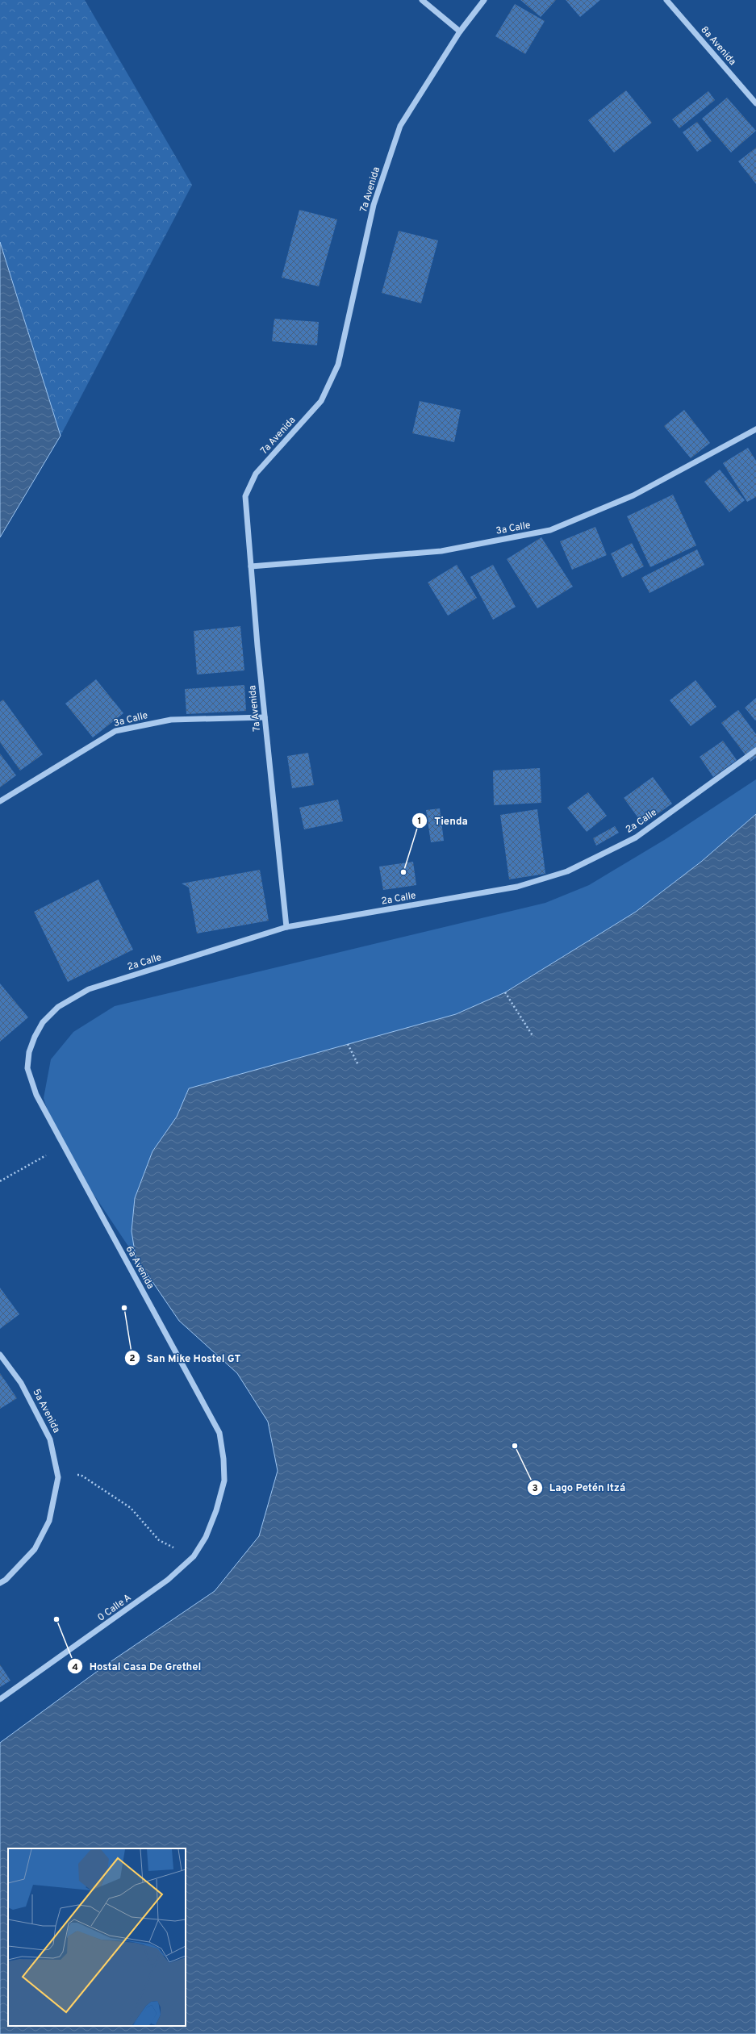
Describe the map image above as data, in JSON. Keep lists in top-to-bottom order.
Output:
{
  "streets": {
    "street": [
      "8a Avenida",
      "7a Avenida",
      "3a Calle",
      "2a Calle",
      "6a Avenida",
      "5a Avenida",
      "0 Calle A"
    ]
  },
  "crossings": [
    ["7a Avenida", "3a Calle"],
    ["7a Avenida", "2a Calle"],
    ["2a Calle", "6a Avenida"],
    ["6a Avenida", "0 Calle A"]
  ],
  "places": [
    "Tienda",
    "San Mike Hostel GT",
    "Lago Petén Itzá",
    "Hostal Casa De Grethel"
  ]
}
